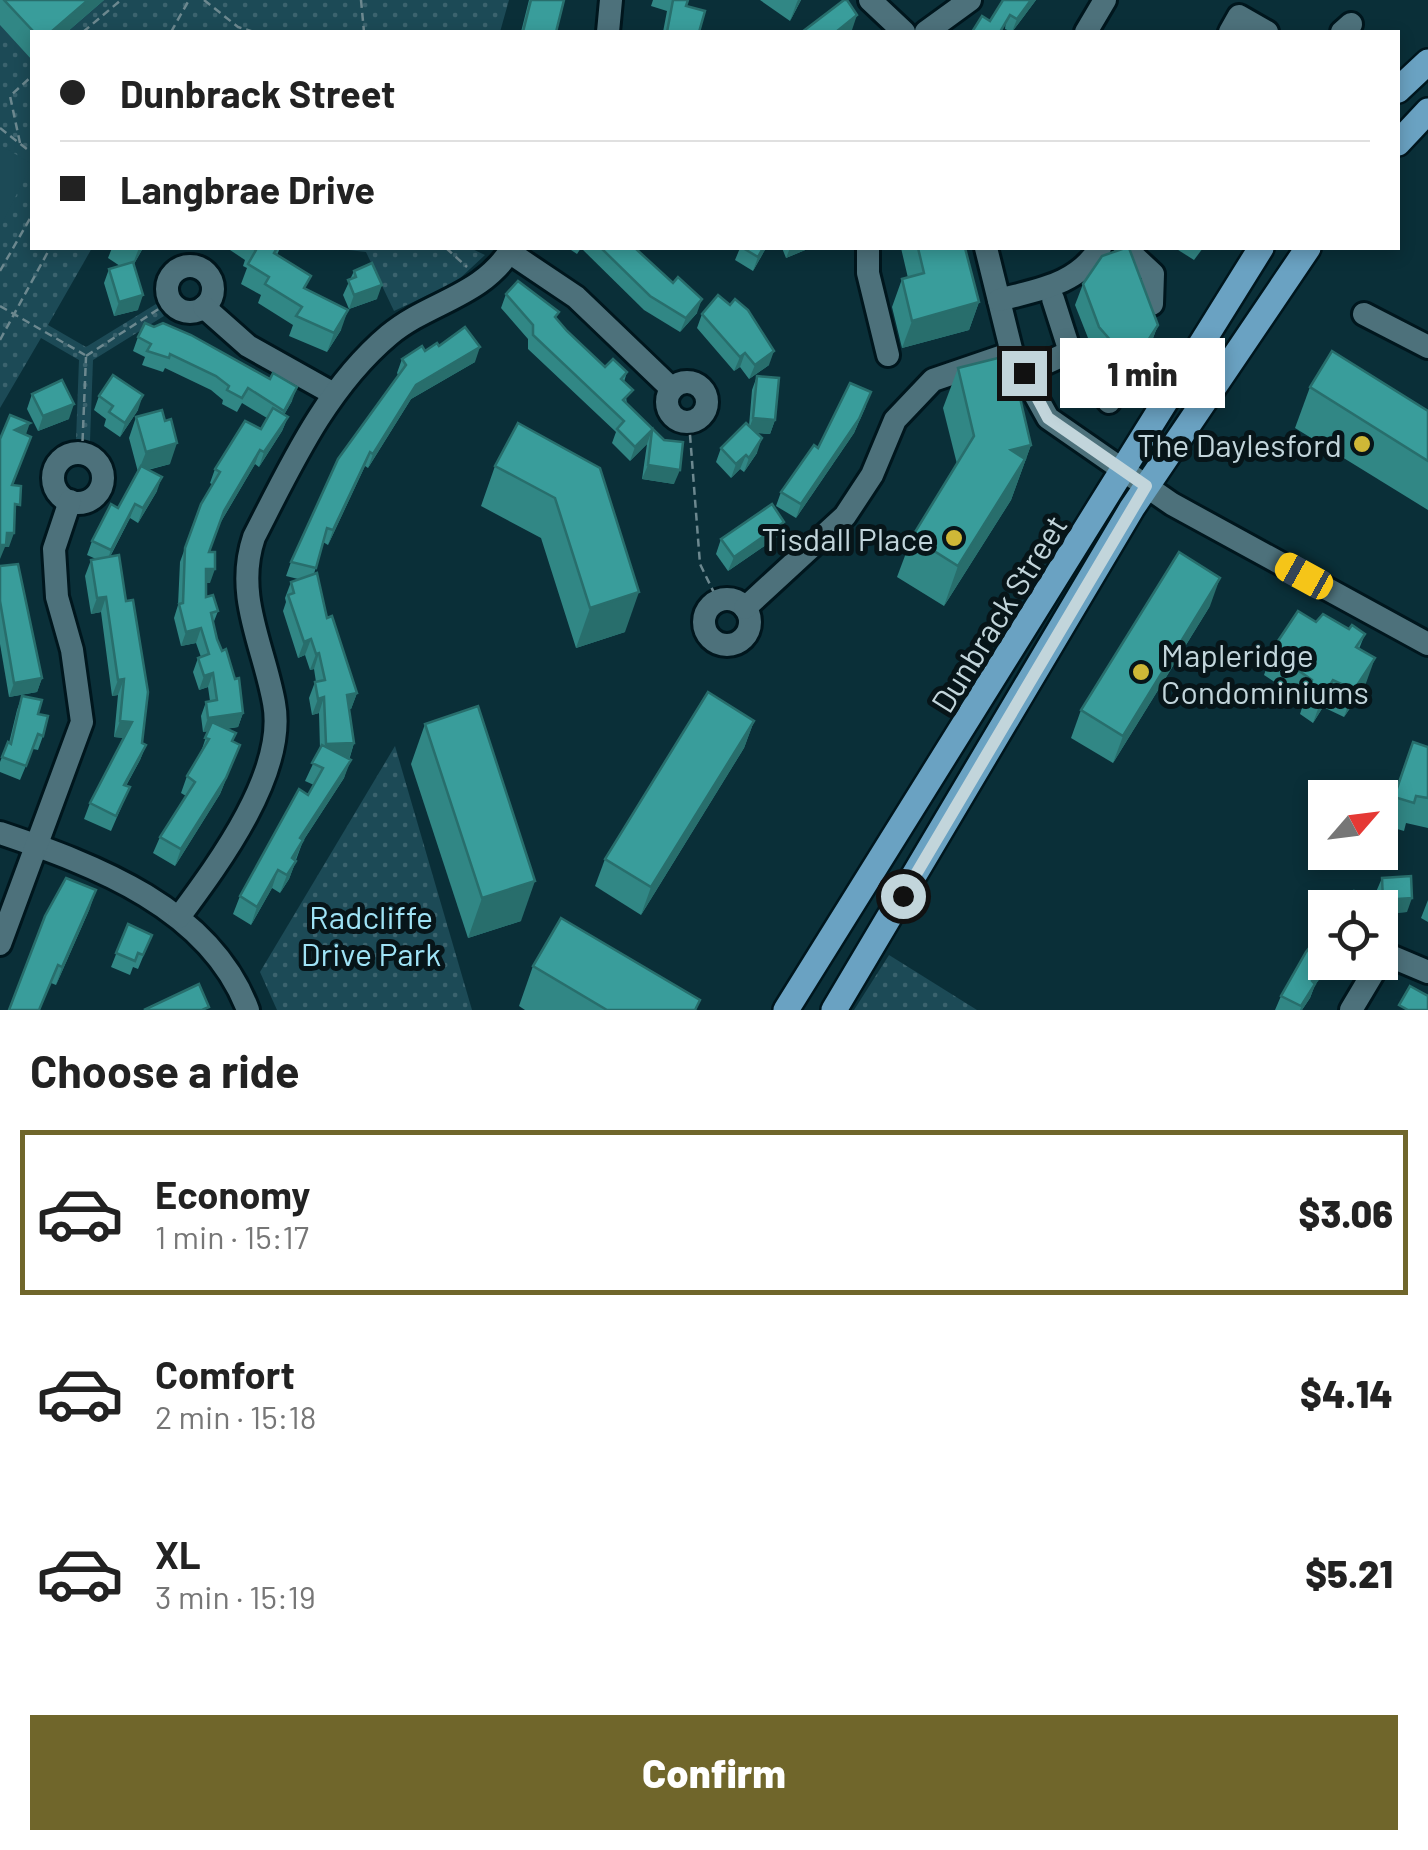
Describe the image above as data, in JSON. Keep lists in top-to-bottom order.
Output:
{
  "streets": {
    "main road": ["Dunbrack Street"]
  },
  "parks": ["Radcliffe Drive Park"],
  "places": ["The Daylesford", "Tisdall Place", "Mapleridge Condominiums"],
  "north": "top right",
  "page": {
    "banner": ["Dunbrack Street", "Langbrae Drive"],
    "bubble": "1 min",
    "heading": "Choose a ride",
    "list": [
      {
        "name": "Economy",
        "note": "1 min · 15:17",
        "value": "$3.06"
      },
      {
        "name": "Comfort",
        "note": "2 min · 15:18",
        "value": "$4.14"
      },
      {
        "name": "XL",
        "note": "3 min · 15:19",
        "value": "$5.21"
      }
    ],
    "buttons": "Confirm"
  }
}
